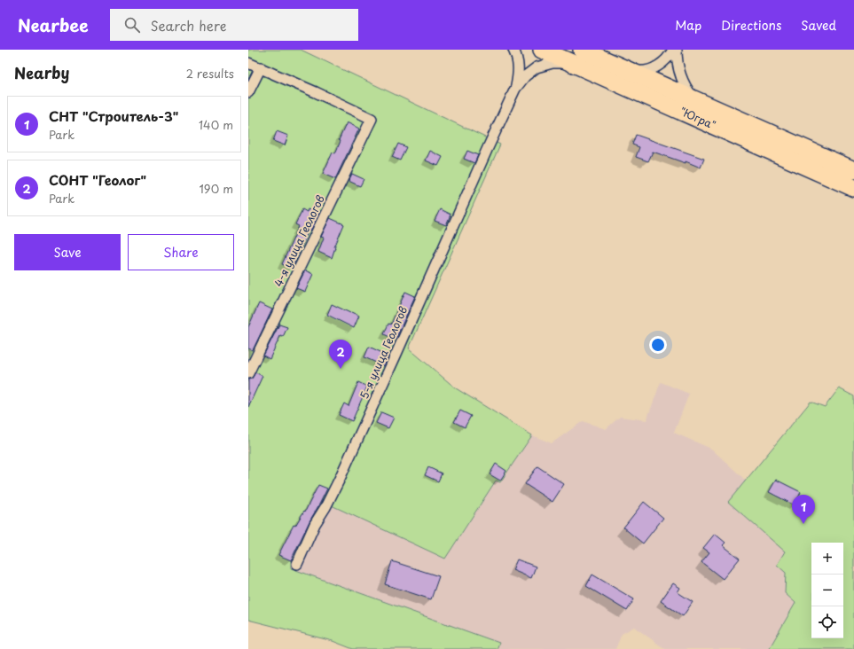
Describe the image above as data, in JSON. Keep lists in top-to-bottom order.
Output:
{
  "streets": {
    "highway": ["\"Югра\""],
    "street": ["4-я улица Геологов", "5-я улица Геологов"]
  },
  "page": {
    "header": "Nearbee",
    "search": "Search here",
    "nav": ["Map", "Directions", "Saved"],
    "heading": ["Nearby", "2 results"],
    "list": [
      {
        "mark": "1",
        "name": "СНТ \"Строитель-3\"",
        "note": "Park",
        "value": "140 m"
      },
      {
        "mark": "2",
        "name": "СОНТ \"Геолог\"",
        "note": "Park",
        "value": "190 m"
      }
    ],
    "buttons": ["Save", "Share"],
    "pins": ["2", "1"],
    "map_buttons": ["+", "−"]
  }
}
